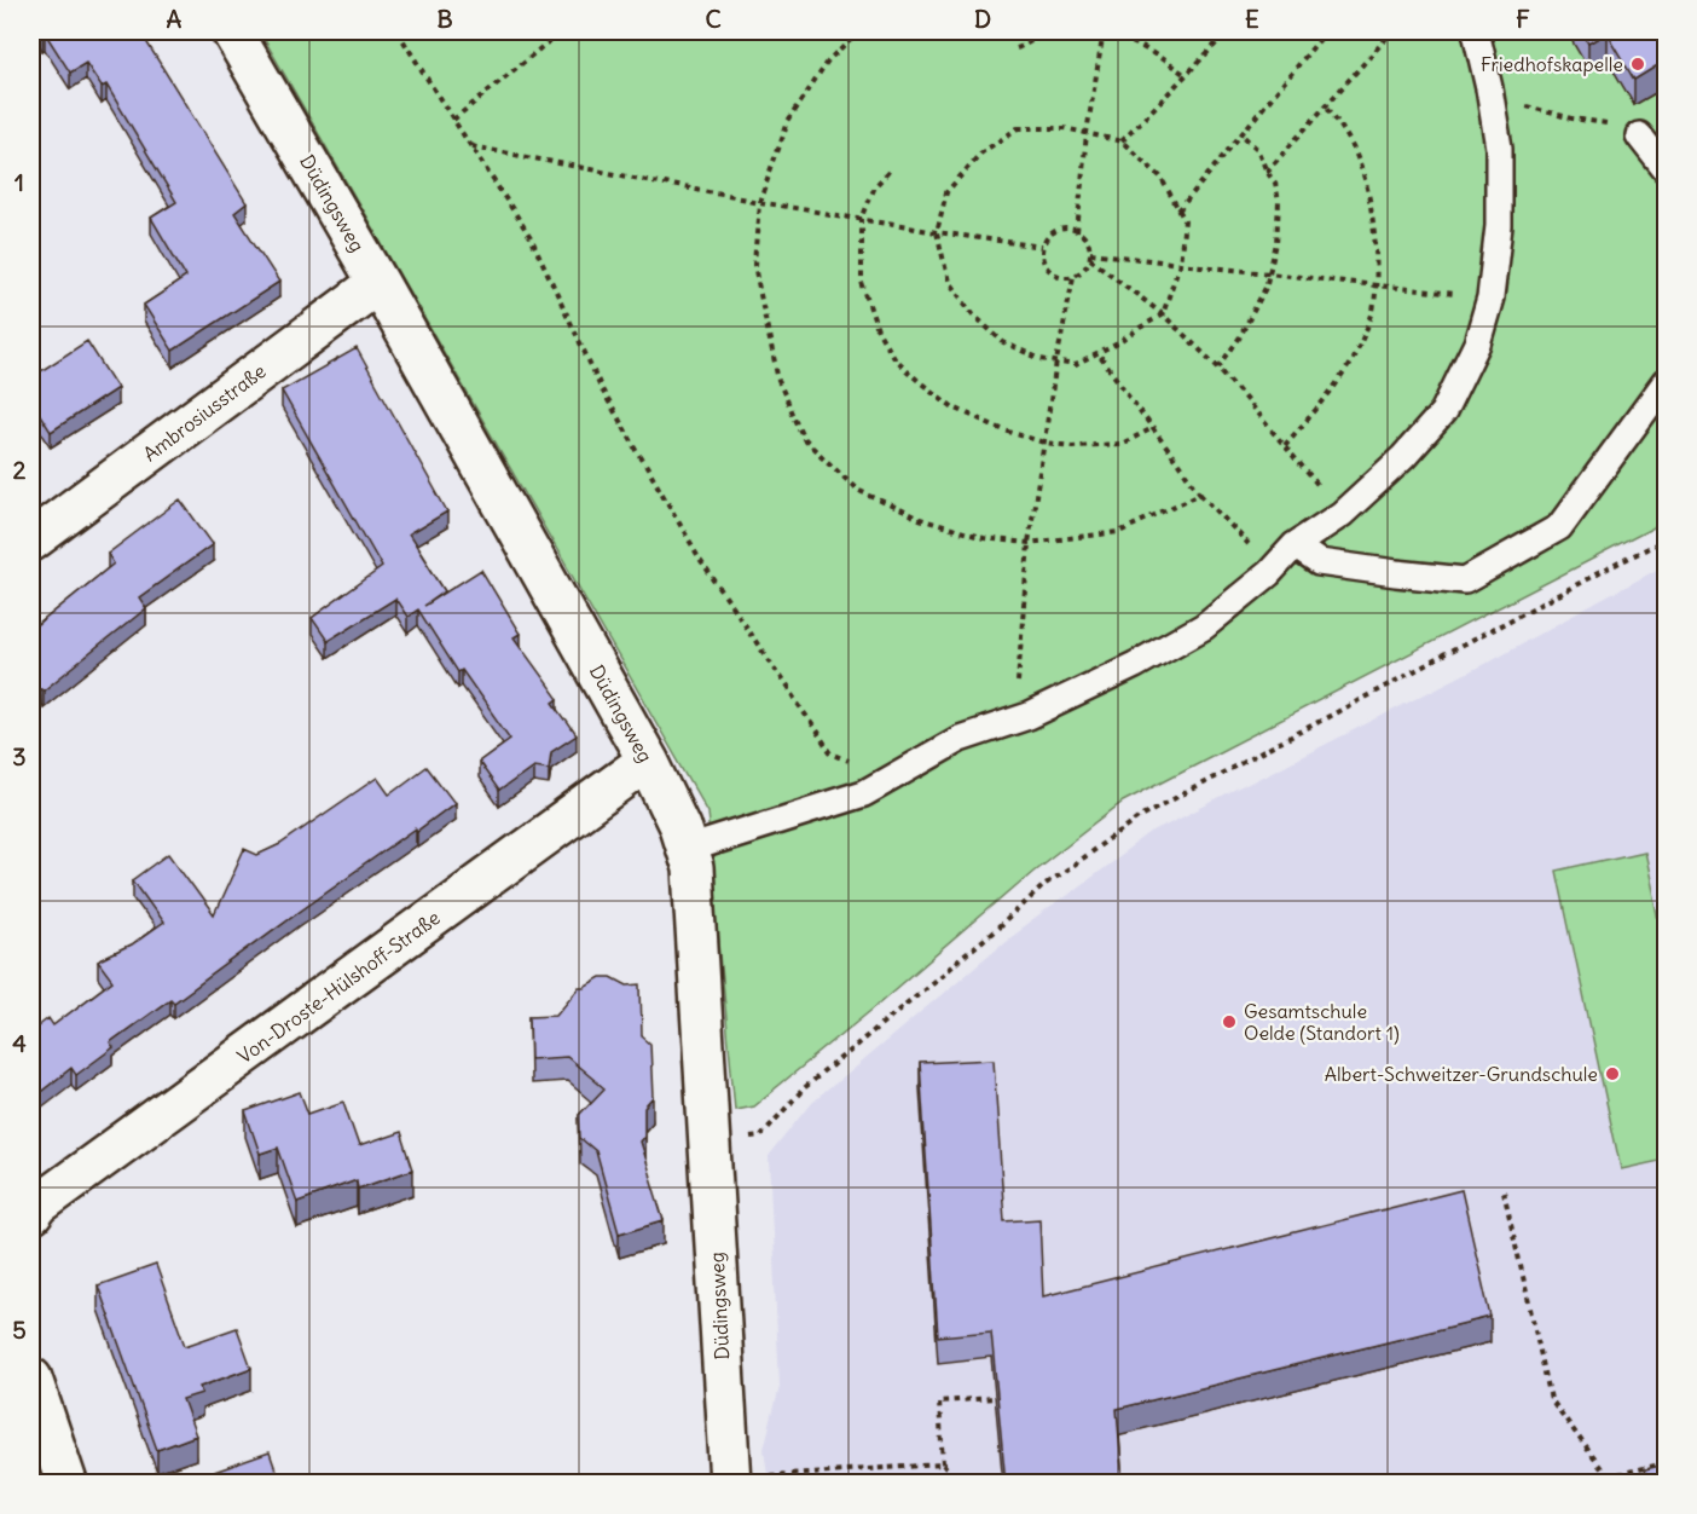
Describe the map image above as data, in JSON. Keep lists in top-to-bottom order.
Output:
{
  "streets": {
    "street": ["Düdingsweg", "Ambrosiusstraße", "Von-Droste-Hülshoff-Straße"]
  },
  "crossings": [
    ["Düdingsweg", "Ambrosiusstraße"],
    ["Düdingsweg", "Von-Droste-Hülshoff-Straße"]
  ],
  "places": ["Friedhofskapelle", "Gesamtschule Oelde (Standort 1)", "Albert-Schweitzer-Grundschule"],
  "grid": {
    "columns": [
      "A",
      "B",
      "C",
      "D",
      "E",
      "F"
    ],
    "rows": [
      "1",
      "2",
      "3",
      "4",
      "5"
    ]
  }
}
